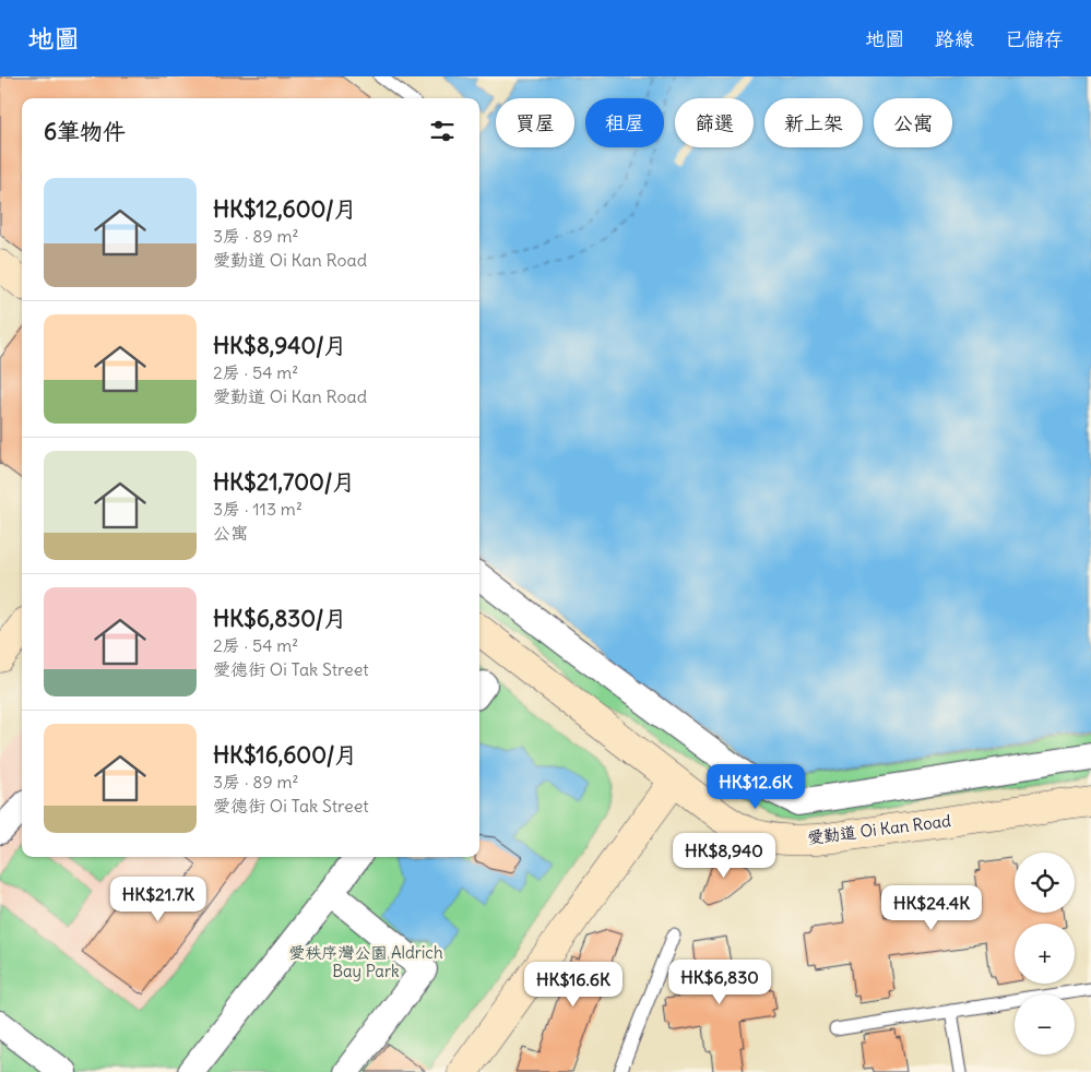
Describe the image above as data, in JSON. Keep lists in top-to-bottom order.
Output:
{
  "streets": {
    "street": ["愛勤道 Oi Kan Road"]
  },
  "parks": ["愛秩序灣公園 Aldrich Bay Park"],
  "page": {
    "header": "地圖",
    "nav": ["地圖", "路線", "已儲存"],
    "chip": [
      "買屋",
      "租屋",
      "篩選",
      "新上架",
      "公寓"
    ],
    "heading": "6筆物件",
    "list": [
      {
        "name": "HK$12,600/月",
        "note": "3房 · 89 m² · 愛勤道 Oi Kan Road"
      },
      {
        "name": "HK$8,940/月",
        "note": "2房 · 54 m² · 愛勤道 Oi Kan Road"
      },
      {
        "name": "HK$21,700/月",
        "note": "3房 · 113 m² · 公寓"
      },
      {
        "name": "HK$6,830/月",
        "note": "2房 · 54 m² · 愛德街 Oi Tak Street"
      },
      {
        "name": "HK$16,600/月",
        "note": "3房 · 89 m² · 愛德街 Oi Tak Street"
      }
    ],
    "price": [
      "HK$12.6K",
      "HK$8,940",
      "HK$21.7K",
      "HK$24.4K",
      "HK$6,830",
      "HK$16.6K"
    ],
    "map_buttons": ["+", "−"]
  }
}
